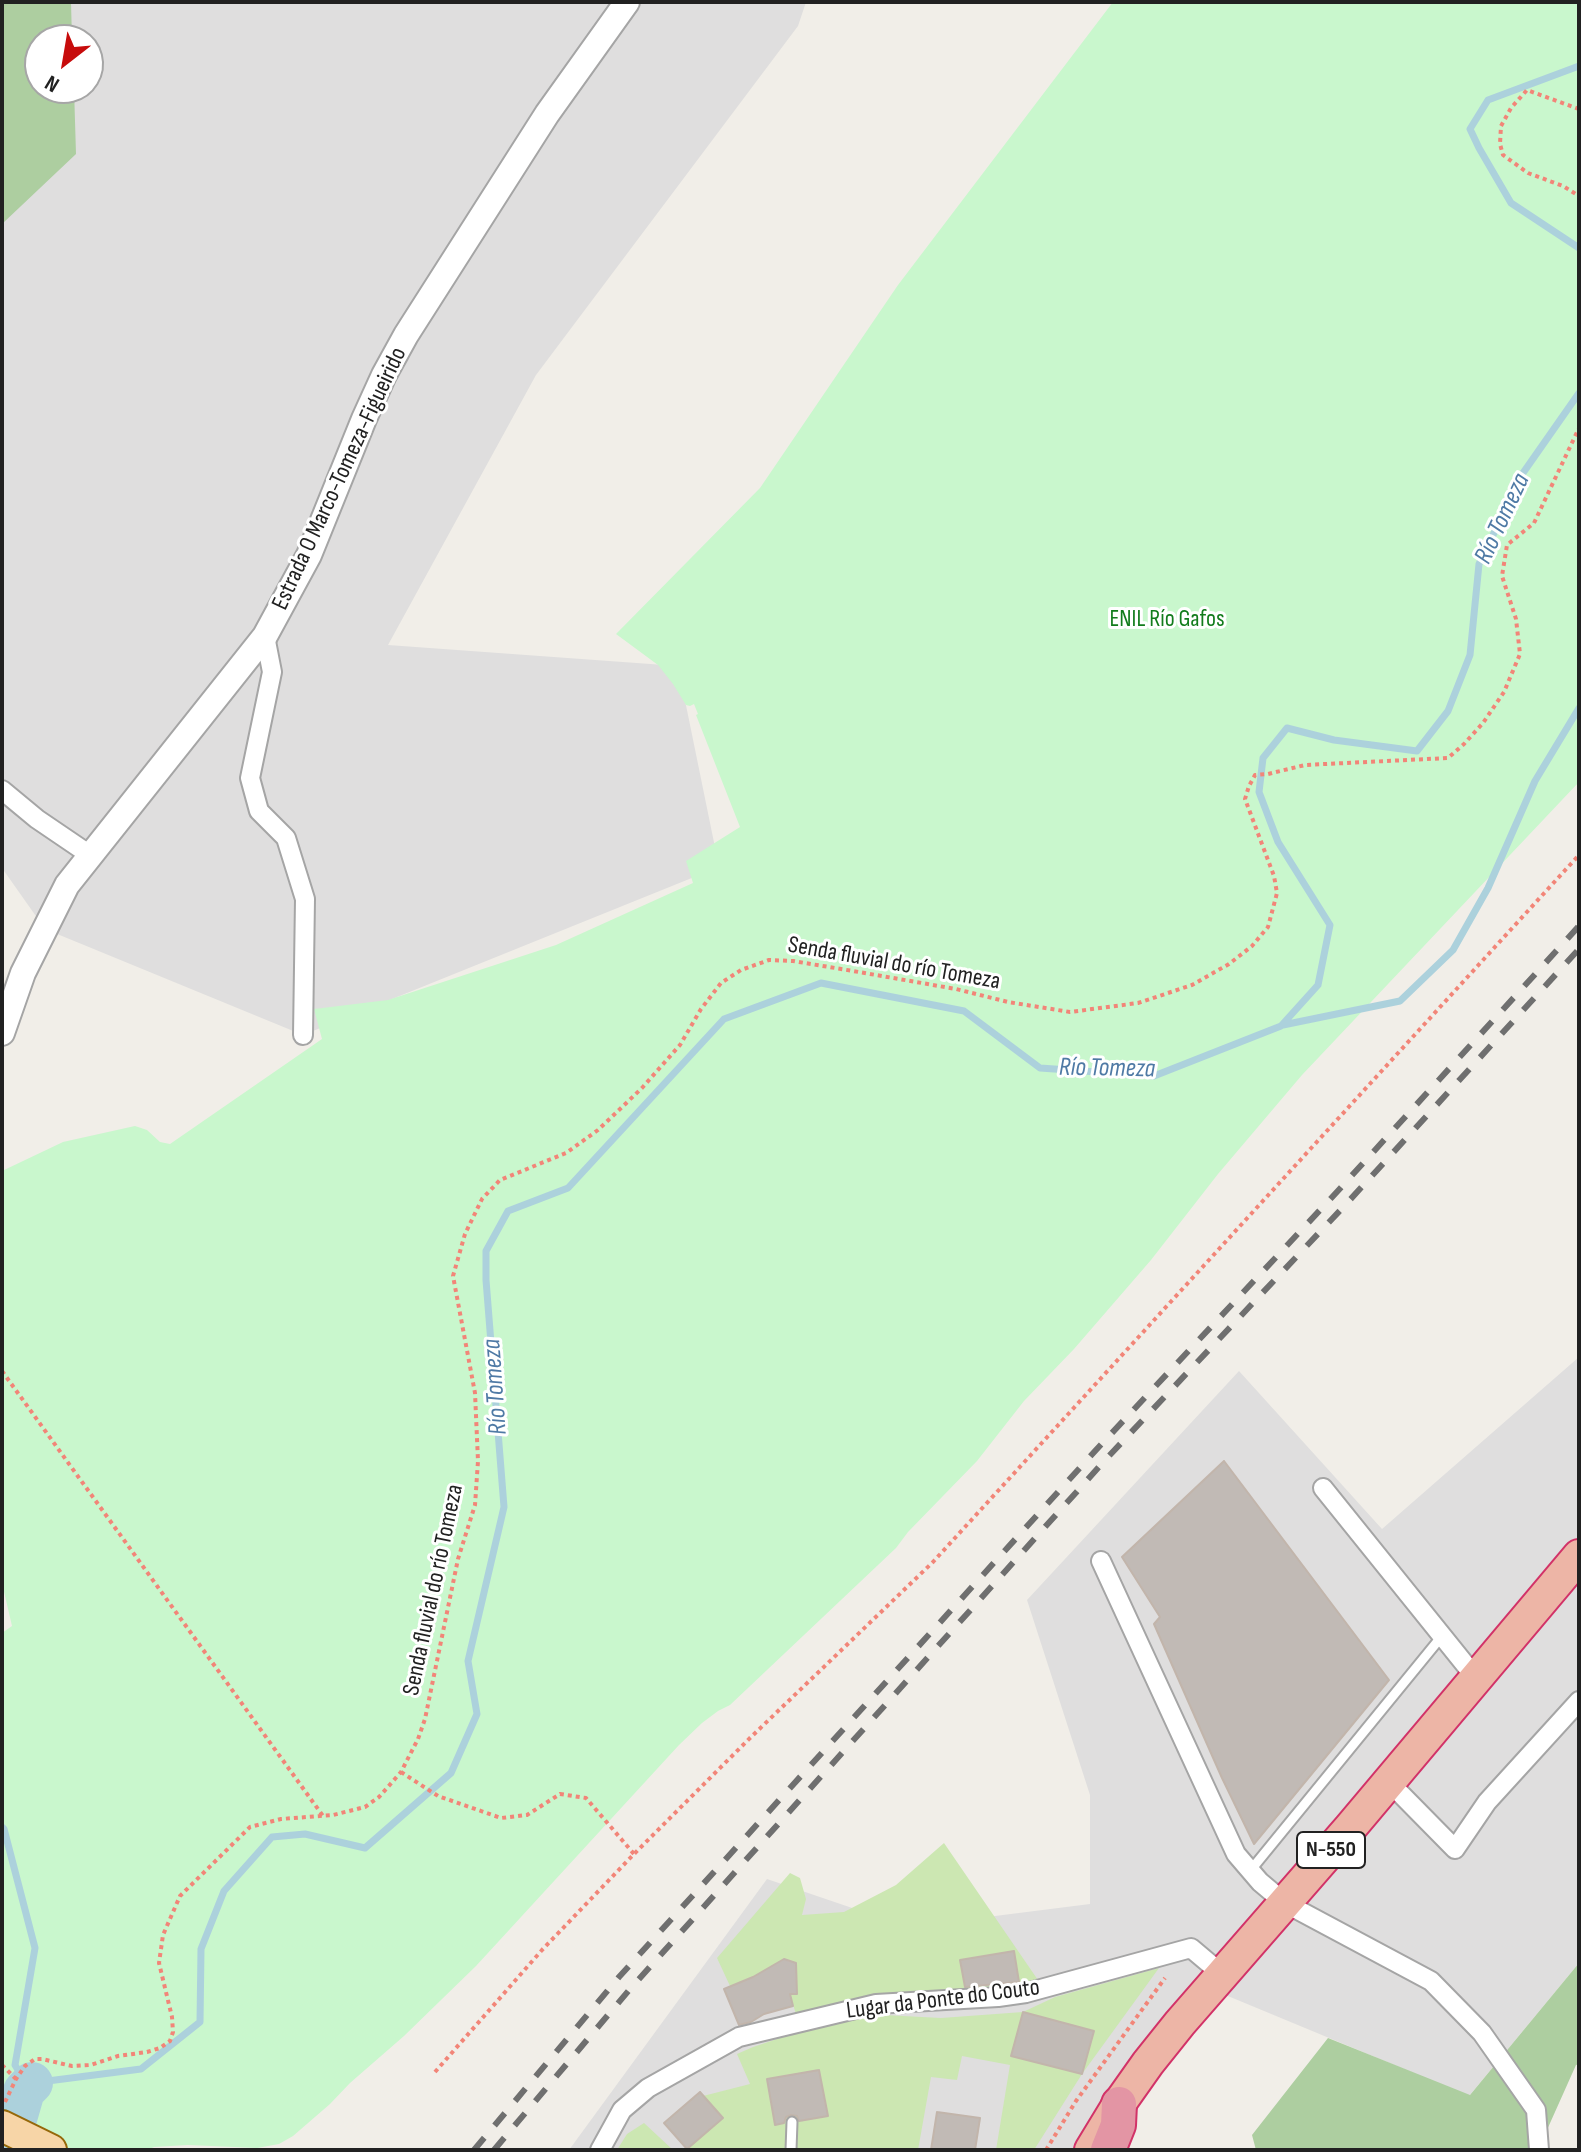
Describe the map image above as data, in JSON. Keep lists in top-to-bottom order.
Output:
{
  "streets": {
    "highway": ["N-550"],
    "street": ["Estrada O Marco-Tomeza-Figueirido", "Lugar da Ponte do Couto"],
    "path": ["Senda fluvial do río Tomeza"]
  },
  "water": ["Río Tomeza"],
  "parks": ["ENIL Río Gafos"],
  "north": "bottom left"
}
